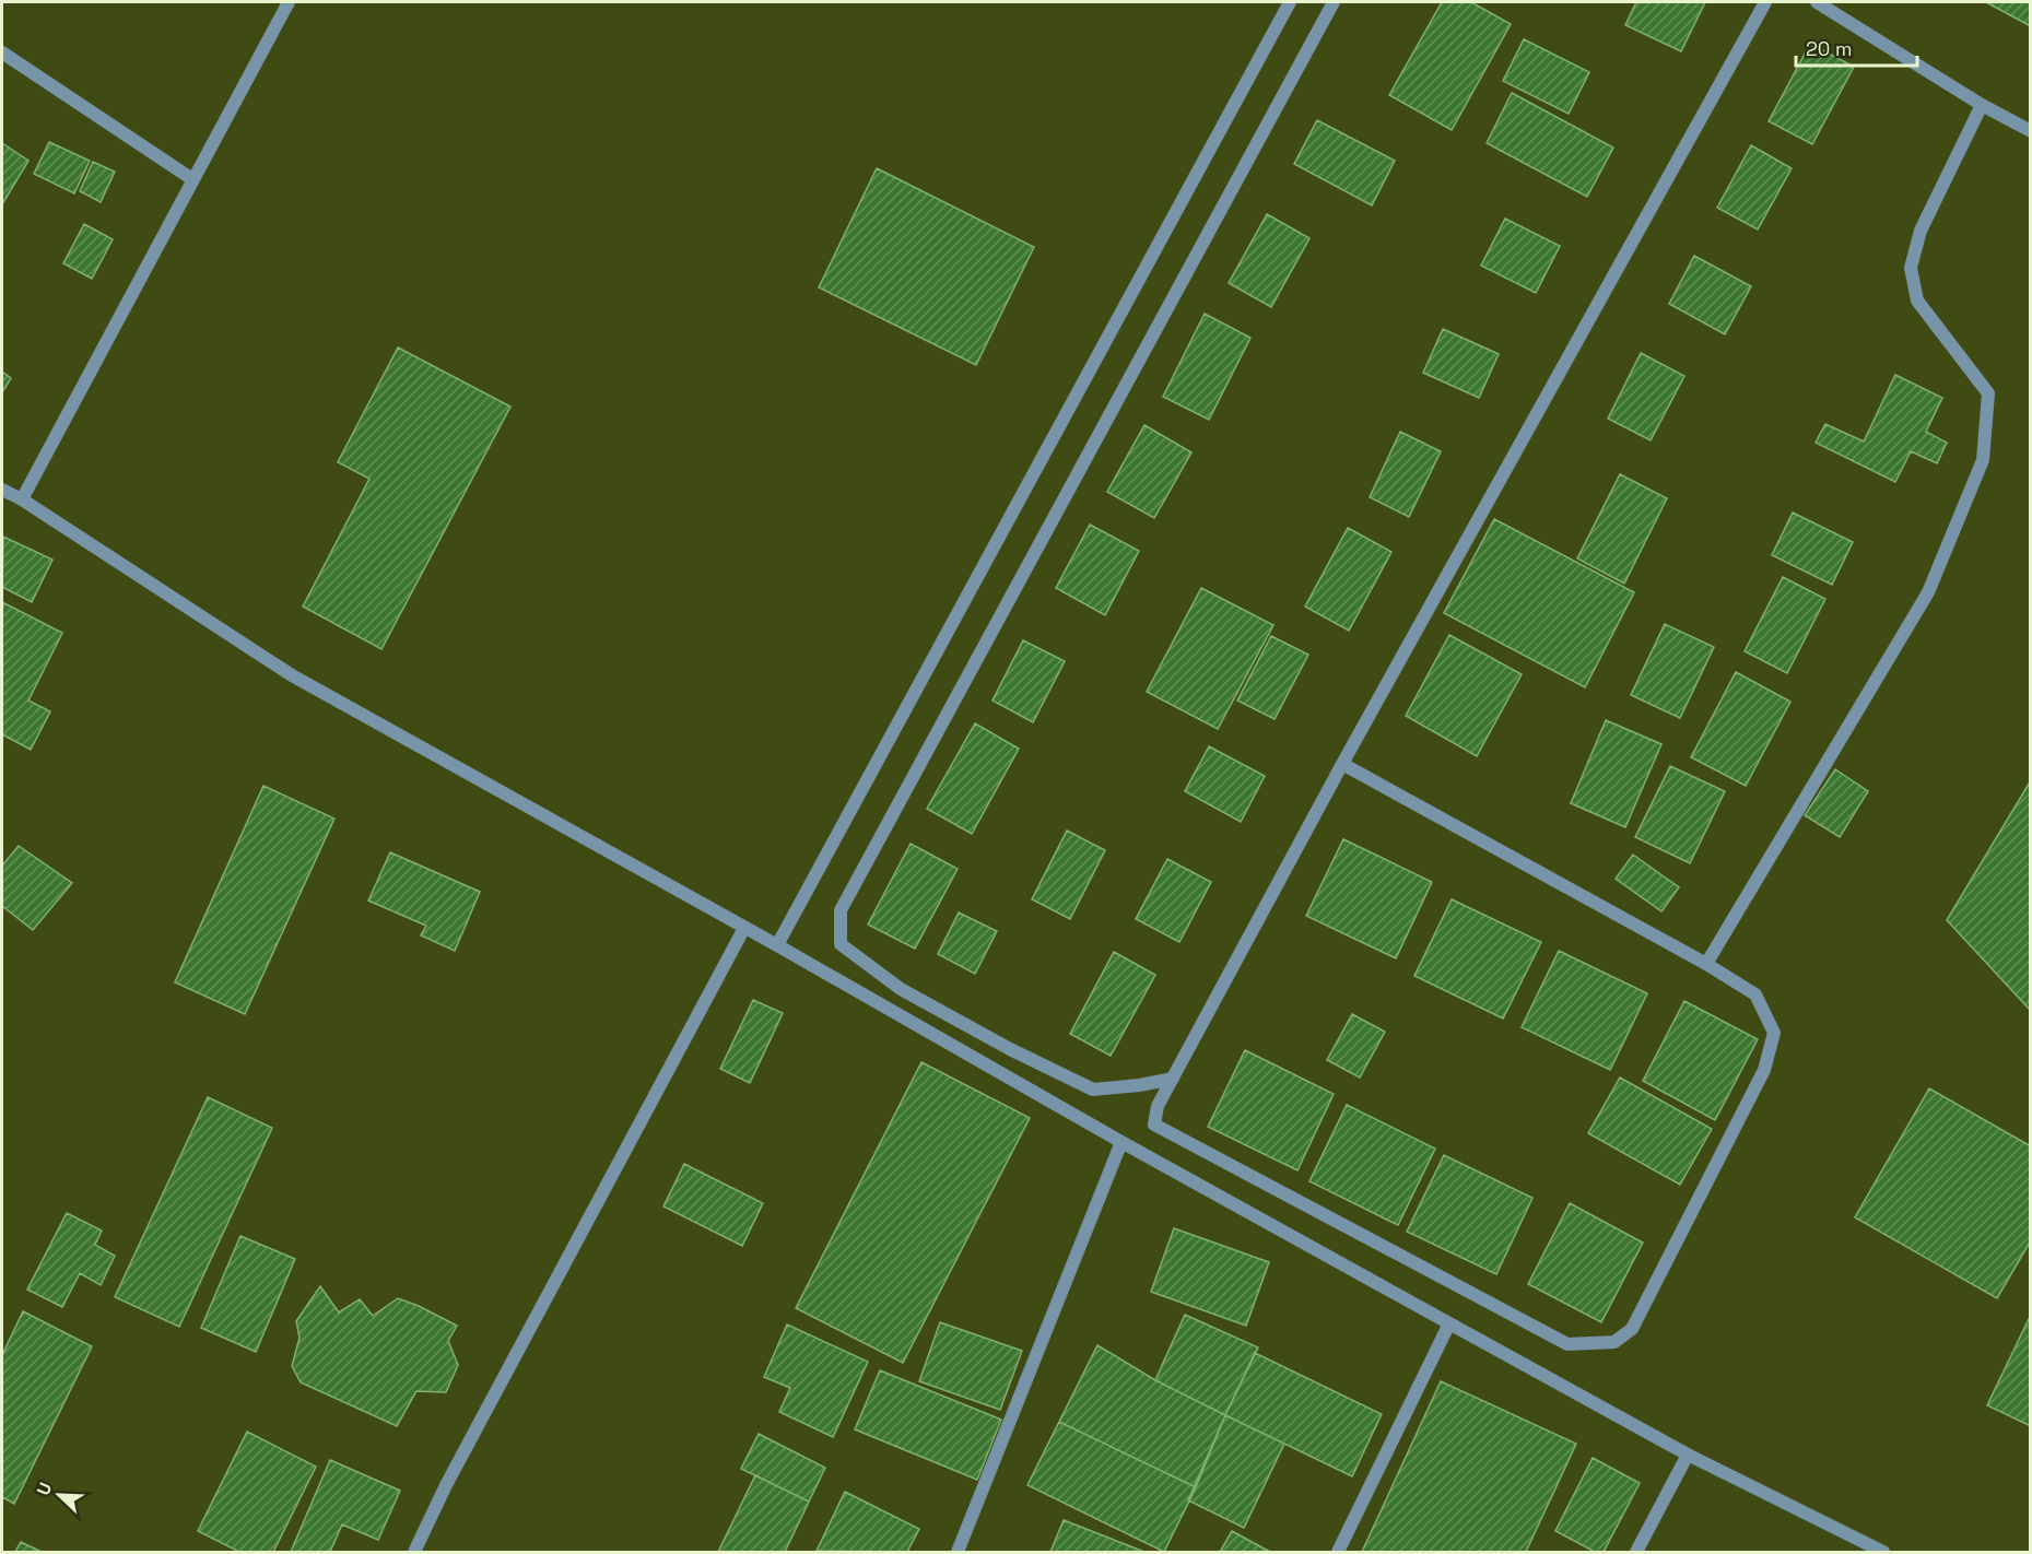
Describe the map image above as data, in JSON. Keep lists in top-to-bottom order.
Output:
{
  "scale_bar": "20 m",
  "north": "top left"
}
